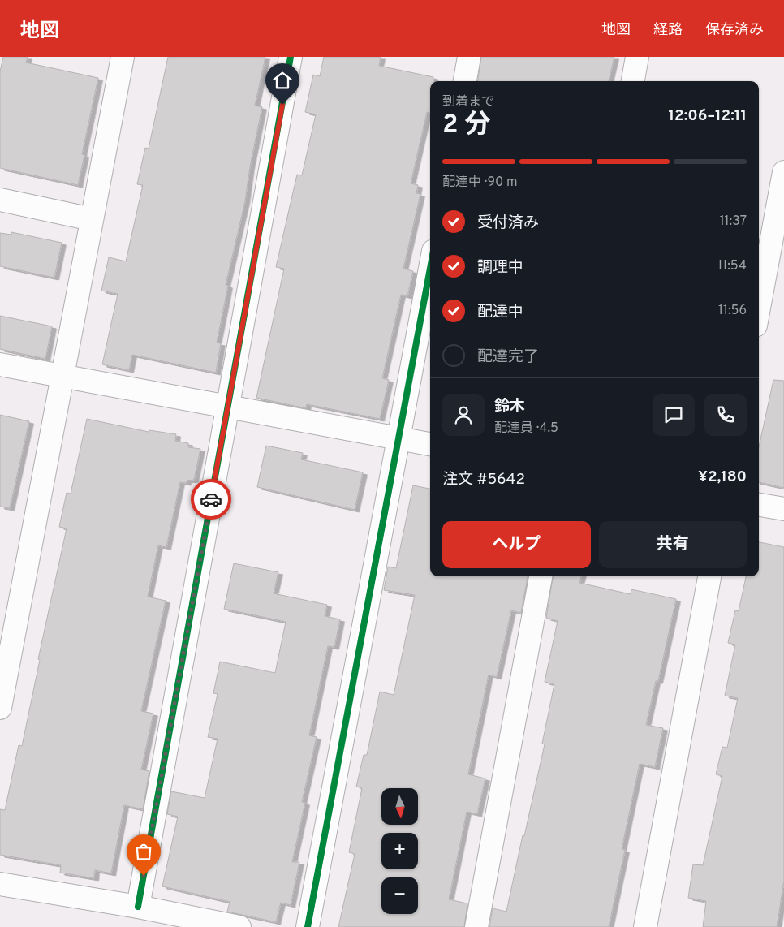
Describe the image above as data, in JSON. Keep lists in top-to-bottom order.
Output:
{
  "north": "bottom",
  "page": {
    "header": "地図",
    "nav": ["地図", "経路", "保存済み"],
    "heading": ["2 分", "到着まで", "12:06–12:11"],
    "panel": [
      "鈴木",
      "配達員 · 4.5",
      "注文 #5642",
      "¥2,180"
    ],
    "bar": "配達中 · 90 m",
    "list": [
      ["受付済み", "11:37"],
      ["調理中", "11:54"],
      ["配達中", "11:56"],
      "配達完了"
    ],
    "buttons": ["ヘルプ", "共有"],
    "map_buttons": ["+", "−"]
  }
}
